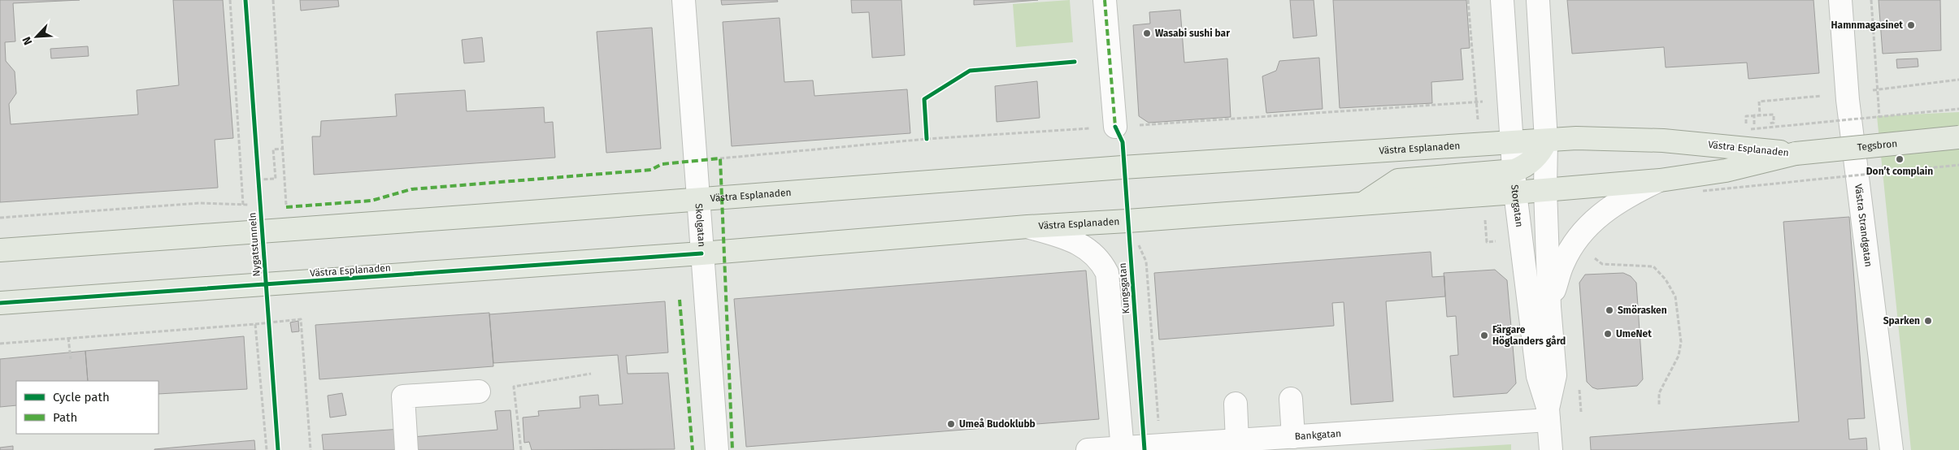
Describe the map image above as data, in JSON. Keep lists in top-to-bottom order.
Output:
{
  "streets": {
    "main road": ["Tegsbron", "Västra Esplanaden"],
    "street": [
      "Storgatan",
      "Skolgatan",
      "Västra Strandgatan",
      "Kungsgatan",
      "Bankgatan"
    ],
    "cycle path": ["Nygatstunneln"]
  },
  "crossings": [
    ["Tegsbron", "Västra Esplanaden"],
    ["Västra Esplanaden", "Storgatan"],
    ["Västra Esplanaden", "Skolgatan"],
    ["Västra Esplanaden", "Kungsgatan"],
    ["Storgatan", "Bankgatan"],
    ["Kungsgatan", "Bankgatan"]
  ],
  "places": [
    "Hamnmagasinet",
    "Wasabi sushi bar",
    "Don’t complain",
    "Smörasken",
    "Sparken",
    "UmeNet",
    "Färgare Höglanders gård",
    "Umeå Budoklubb"
  ],
  "legend": ["Cycle path", "Path"],
  "north": "bottom left"
}
